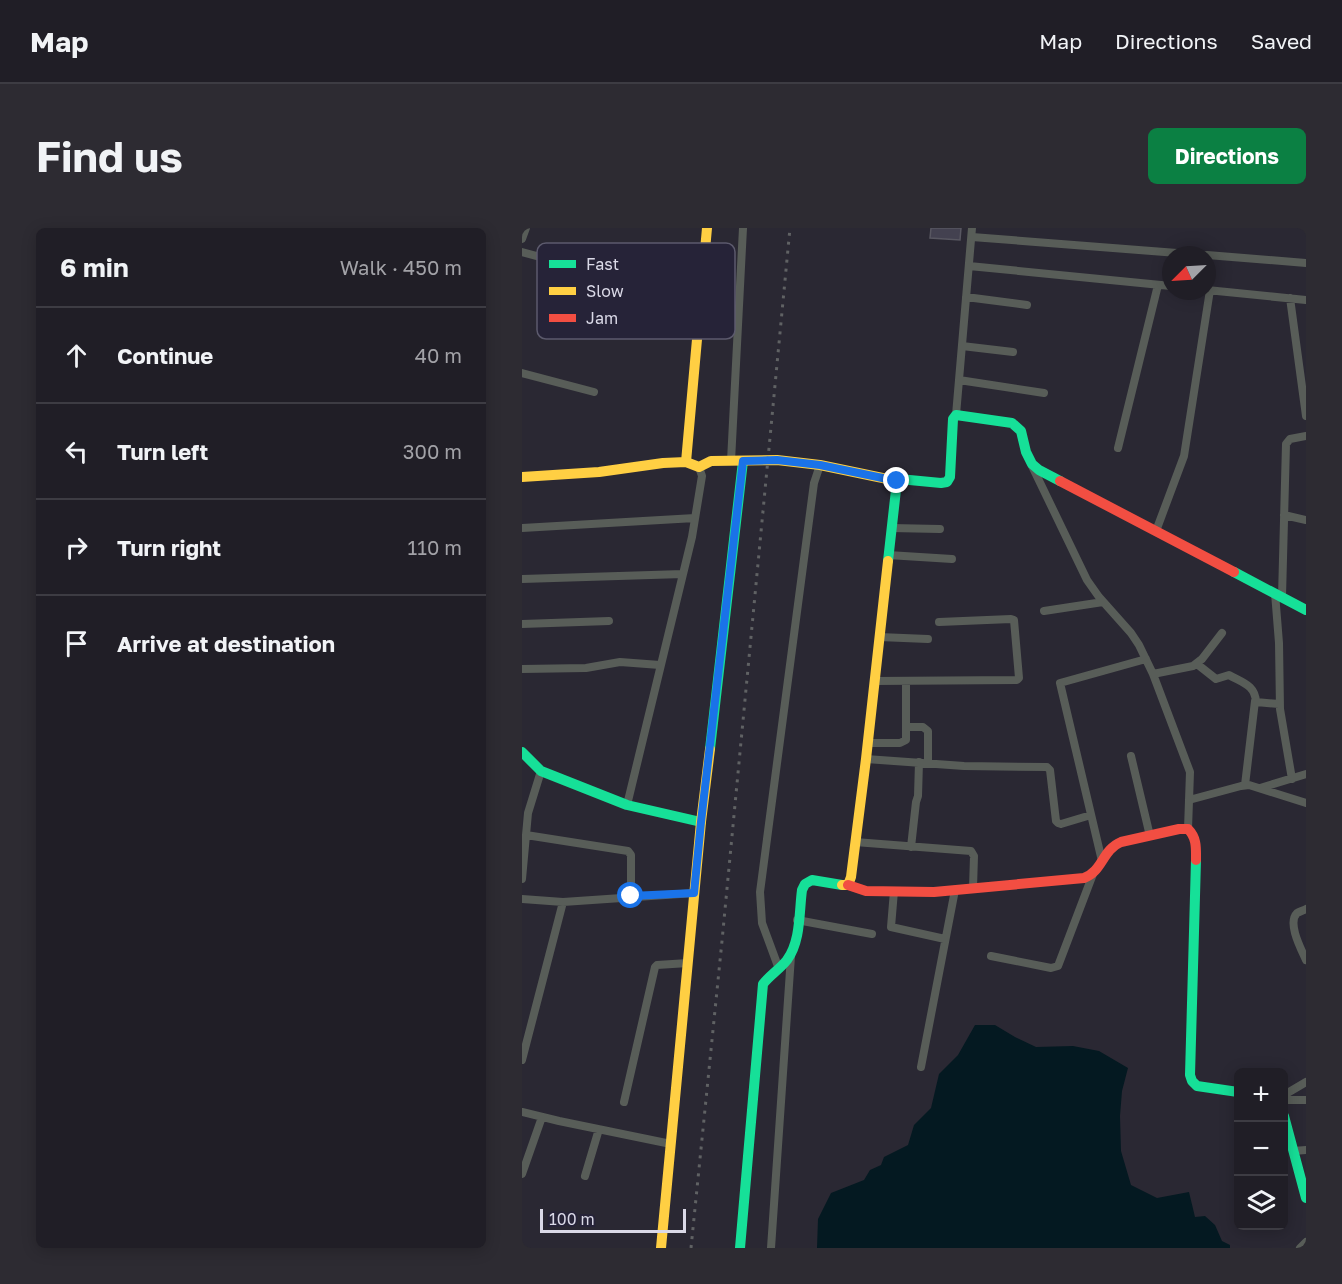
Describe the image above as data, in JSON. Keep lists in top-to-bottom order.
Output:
{
  "legend": ["Fast", "Slow", "Jam"],
  "scale_bar": "100 m",
  "north": "bottom left",
  "page": {
    "header": "Map",
    "nav": ["Map", "Directions", "Saved"],
    "buttons": "Directions",
    "title": "Find us",
    "heading": ["6 min", "Walk · 450 m"],
    "list": [
      ["Continue", "40 m"],
      ["Turn left", "300 m"],
      ["Turn right", "110 m"],
      "Arrive at destination"
    ],
    "map_buttons": ["+", "−"],
    "scale": "100 m"
  }
}
